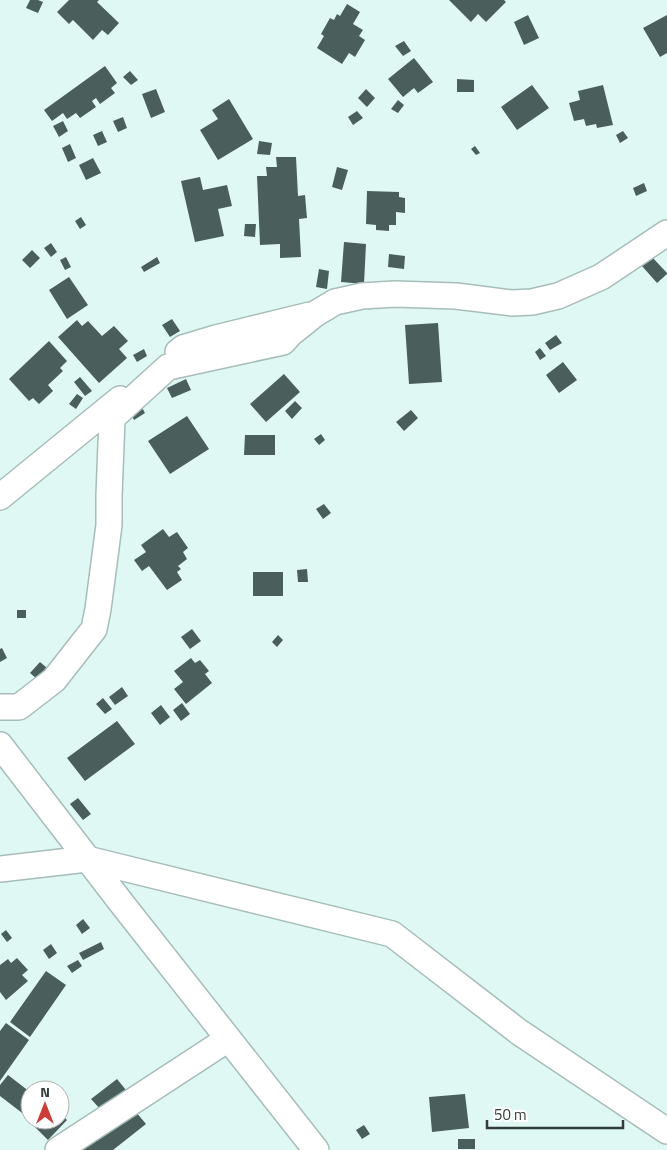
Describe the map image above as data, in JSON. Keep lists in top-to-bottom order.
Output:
{
  "scale_bar": "50 m",
  "north": "top"
}
